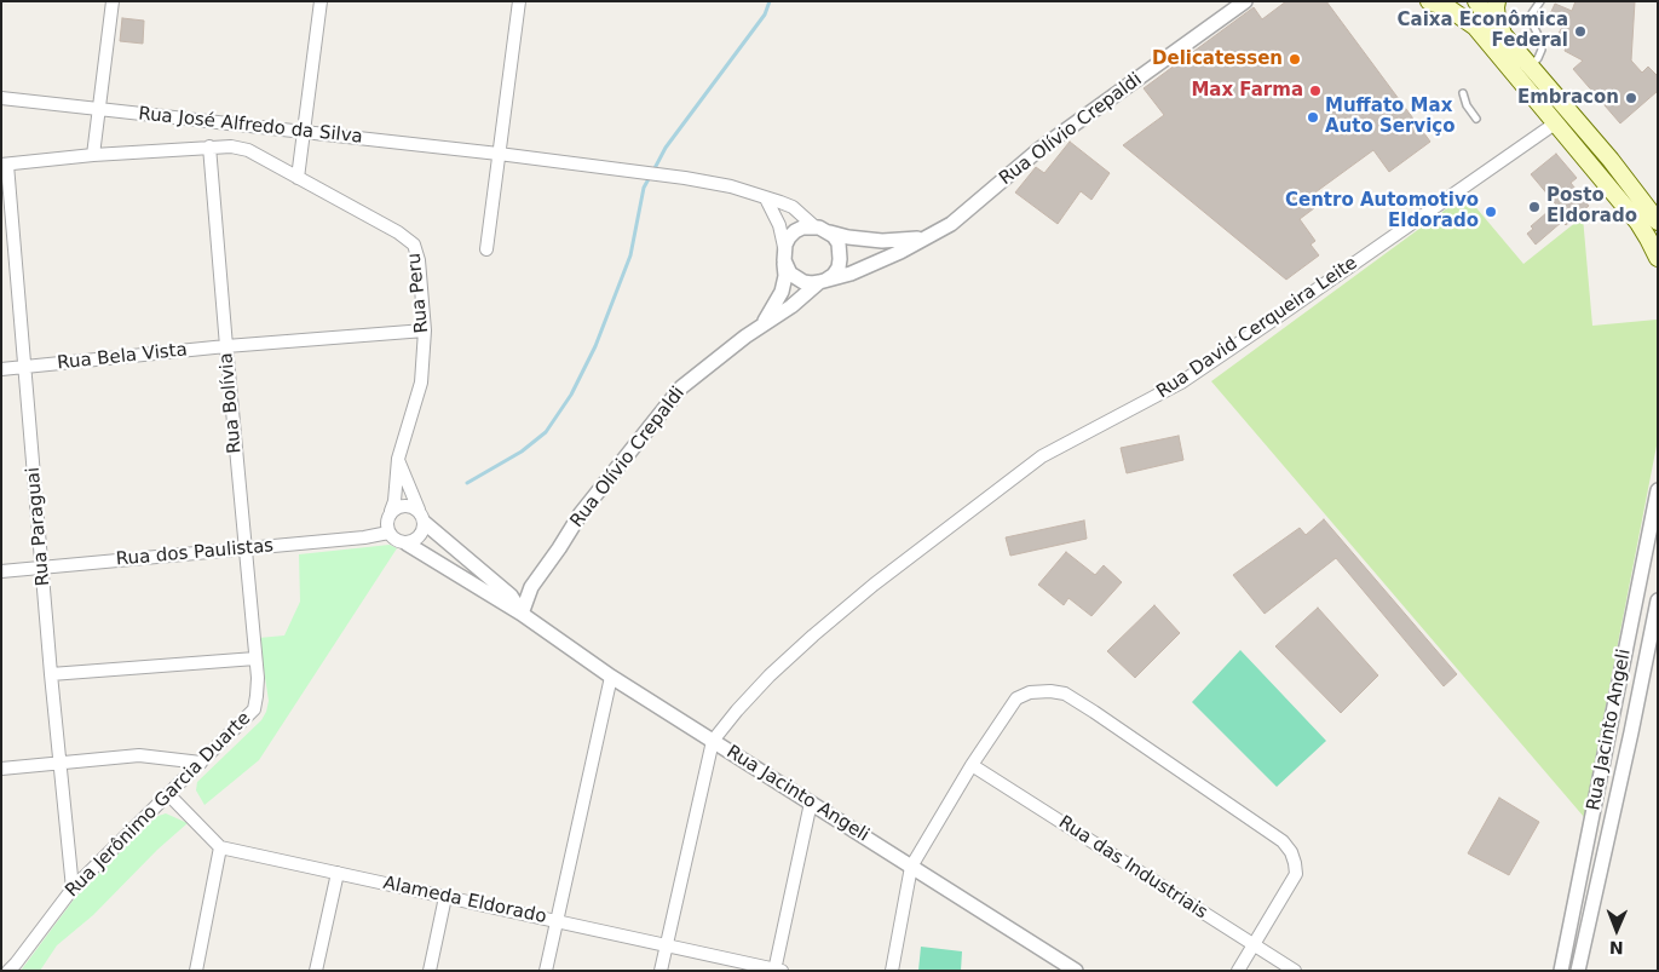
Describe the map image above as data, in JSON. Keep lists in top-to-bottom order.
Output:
{
  "streets": {
    "street": [
      "Rua José Alfredo da Silva",
      "Rua Olívio Crepaldi",
      "Rua Peru",
      "Rua David Cerqueira Leite",
      "Rua Bela Vista",
      "Rua Bolívia",
      "Rua Paraguai",
      "Rua dos Paulistas",
      "Rua Jacinto Angeli",
      "Rua Jerônimo Garcia Duarte",
      "Rua das Industriais",
      "Alameda Eldorado"
    ]
  },
  "crossings": [
    ["Rua José Alfredo da Silva", "Rua Olívio Crepaldi"],
    ["Rua Olívio Crepaldi", "Rua Jacinto Angeli"],
    ["Rua Peru", "Rua Bela Vista"],
    ["Rua Peru", "Rua Bolívia"],
    ["Rua Peru", "Rua Paraguai"],
    ["Rua Peru", "Rua dos Paulistas"],
    ["Rua Peru", "Rua Jacinto Angeli"],
    ["Rua David Cerqueira Leite", "Rua Jacinto Angeli"],
    ["Rua Bela Vista", "Rua Bolívia"],
    ["Rua Bela Vista", "Rua Paraguai"],
    ["Rua Bolívia", "Rua dos Paulistas"],
    ["Rua Bolívia", "Rua Jerônimo Garcia Duarte"],
    ["Rua Paraguai", "Rua dos Paulistas"],
    ["Rua Paraguai", "Rua Jerônimo Garcia Duarte"],
    ["Rua dos Paulistas", "Rua Jacinto Angeli"]
  ],
  "places": [
    "Caixa Econômica Federal",
    "Delicatessen",
    "Max Farma",
    "Embracon",
    "Muffato Max Auto Serviço",
    "Posto Eldorado",
    "Centro Automotivo Eldorado"
  ],
  "north": "bottom"
}
